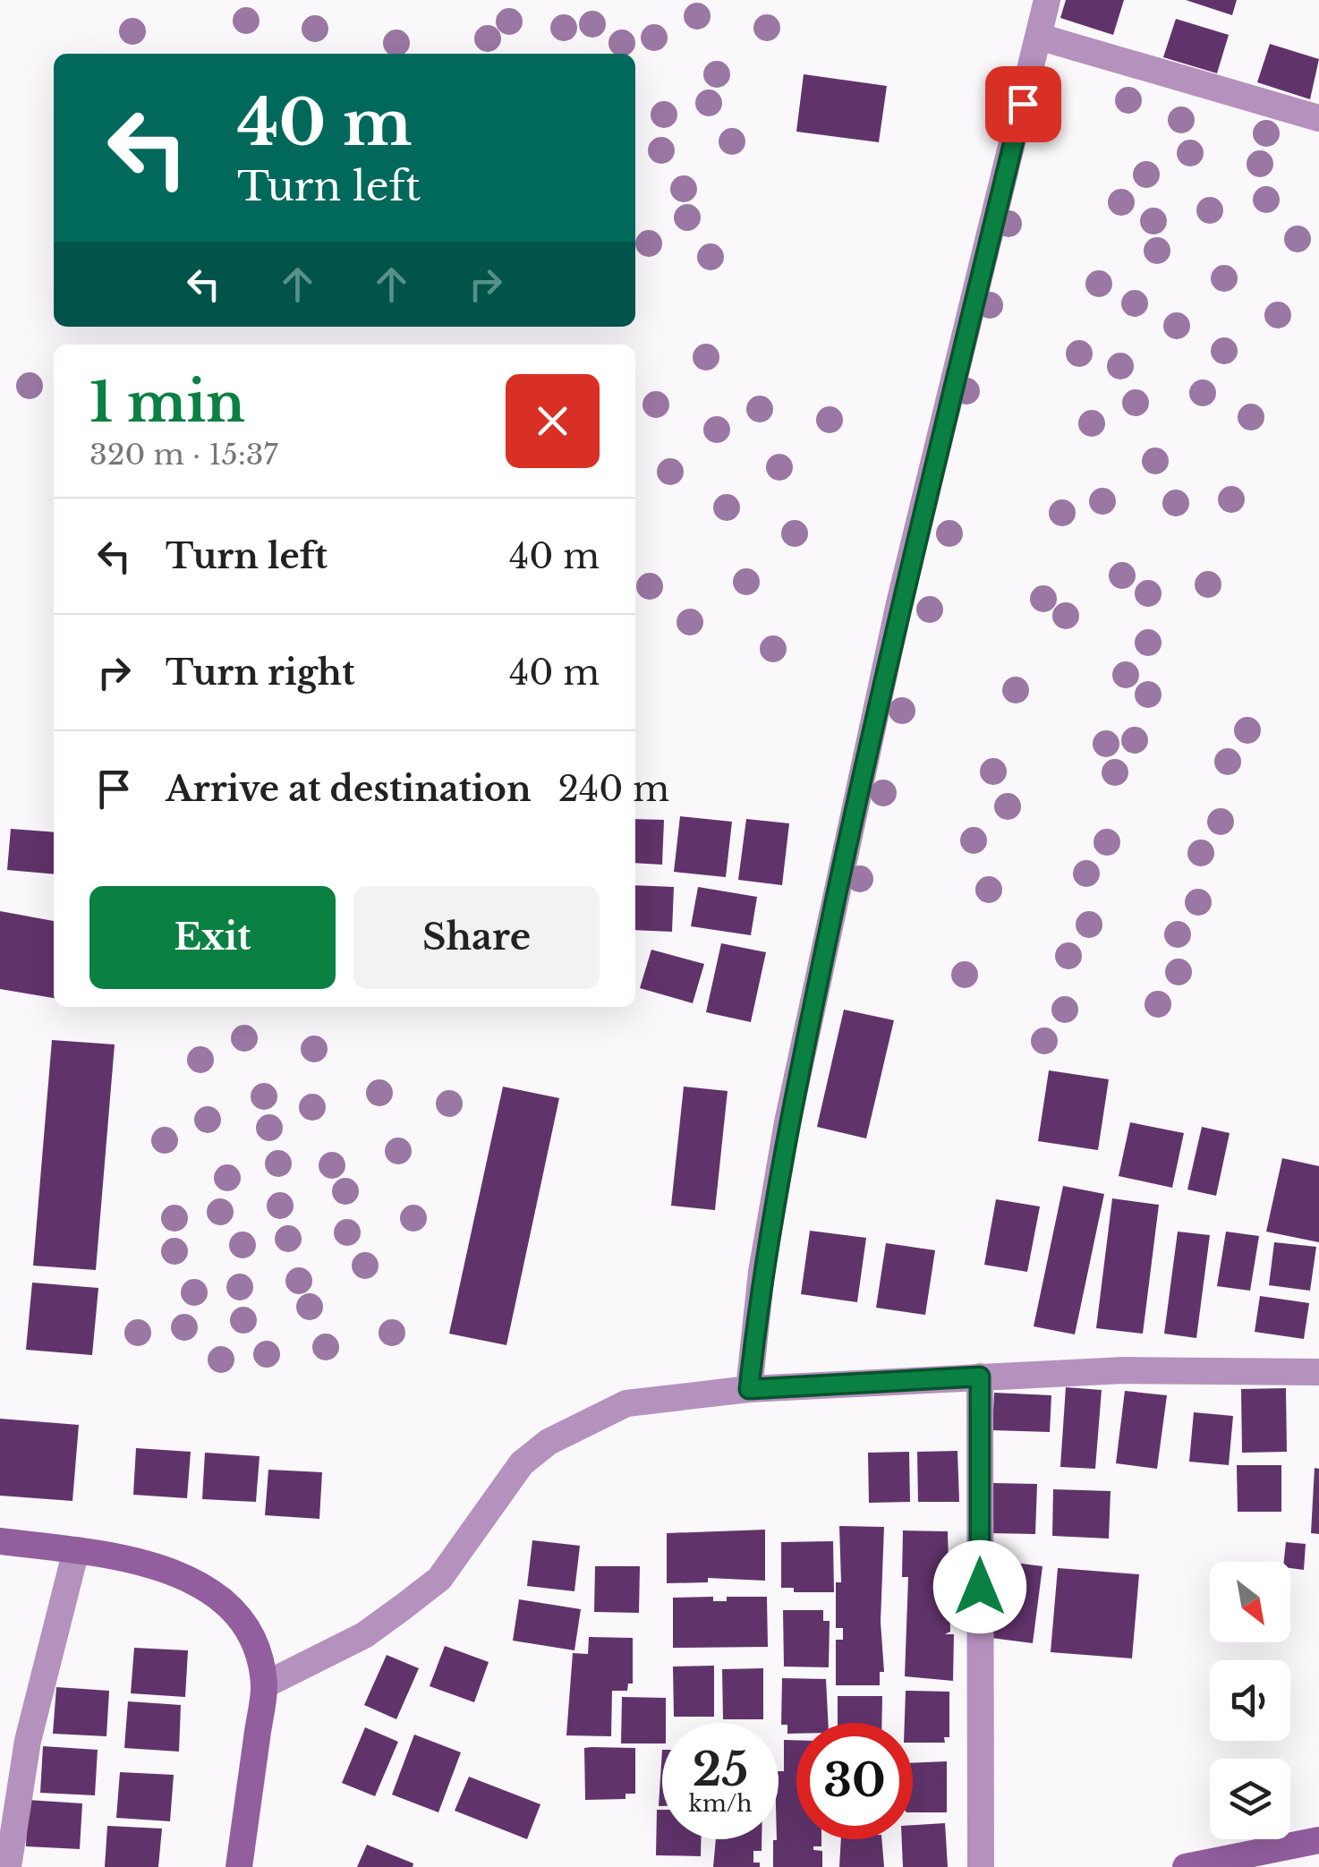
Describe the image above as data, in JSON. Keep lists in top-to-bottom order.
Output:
{
  "north": "bottom right",
  "page": {
    "turn": ["40 m", "Turn left"],
    "heading": ["1 min", "320 m · 15:37"],
    "list": [
      {
        "name": "Turn left",
        "value": "40 m"
      },
      {
        "name": "Turn right",
        "value": "40 m"
      },
      {
        "name": "Arrive at destination",
        "value": "240 m"
      }
    ],
    "buttons": ["Exit", "Share"],
    "speed": "25 km/h",
    "limit": "30"
  }
}
